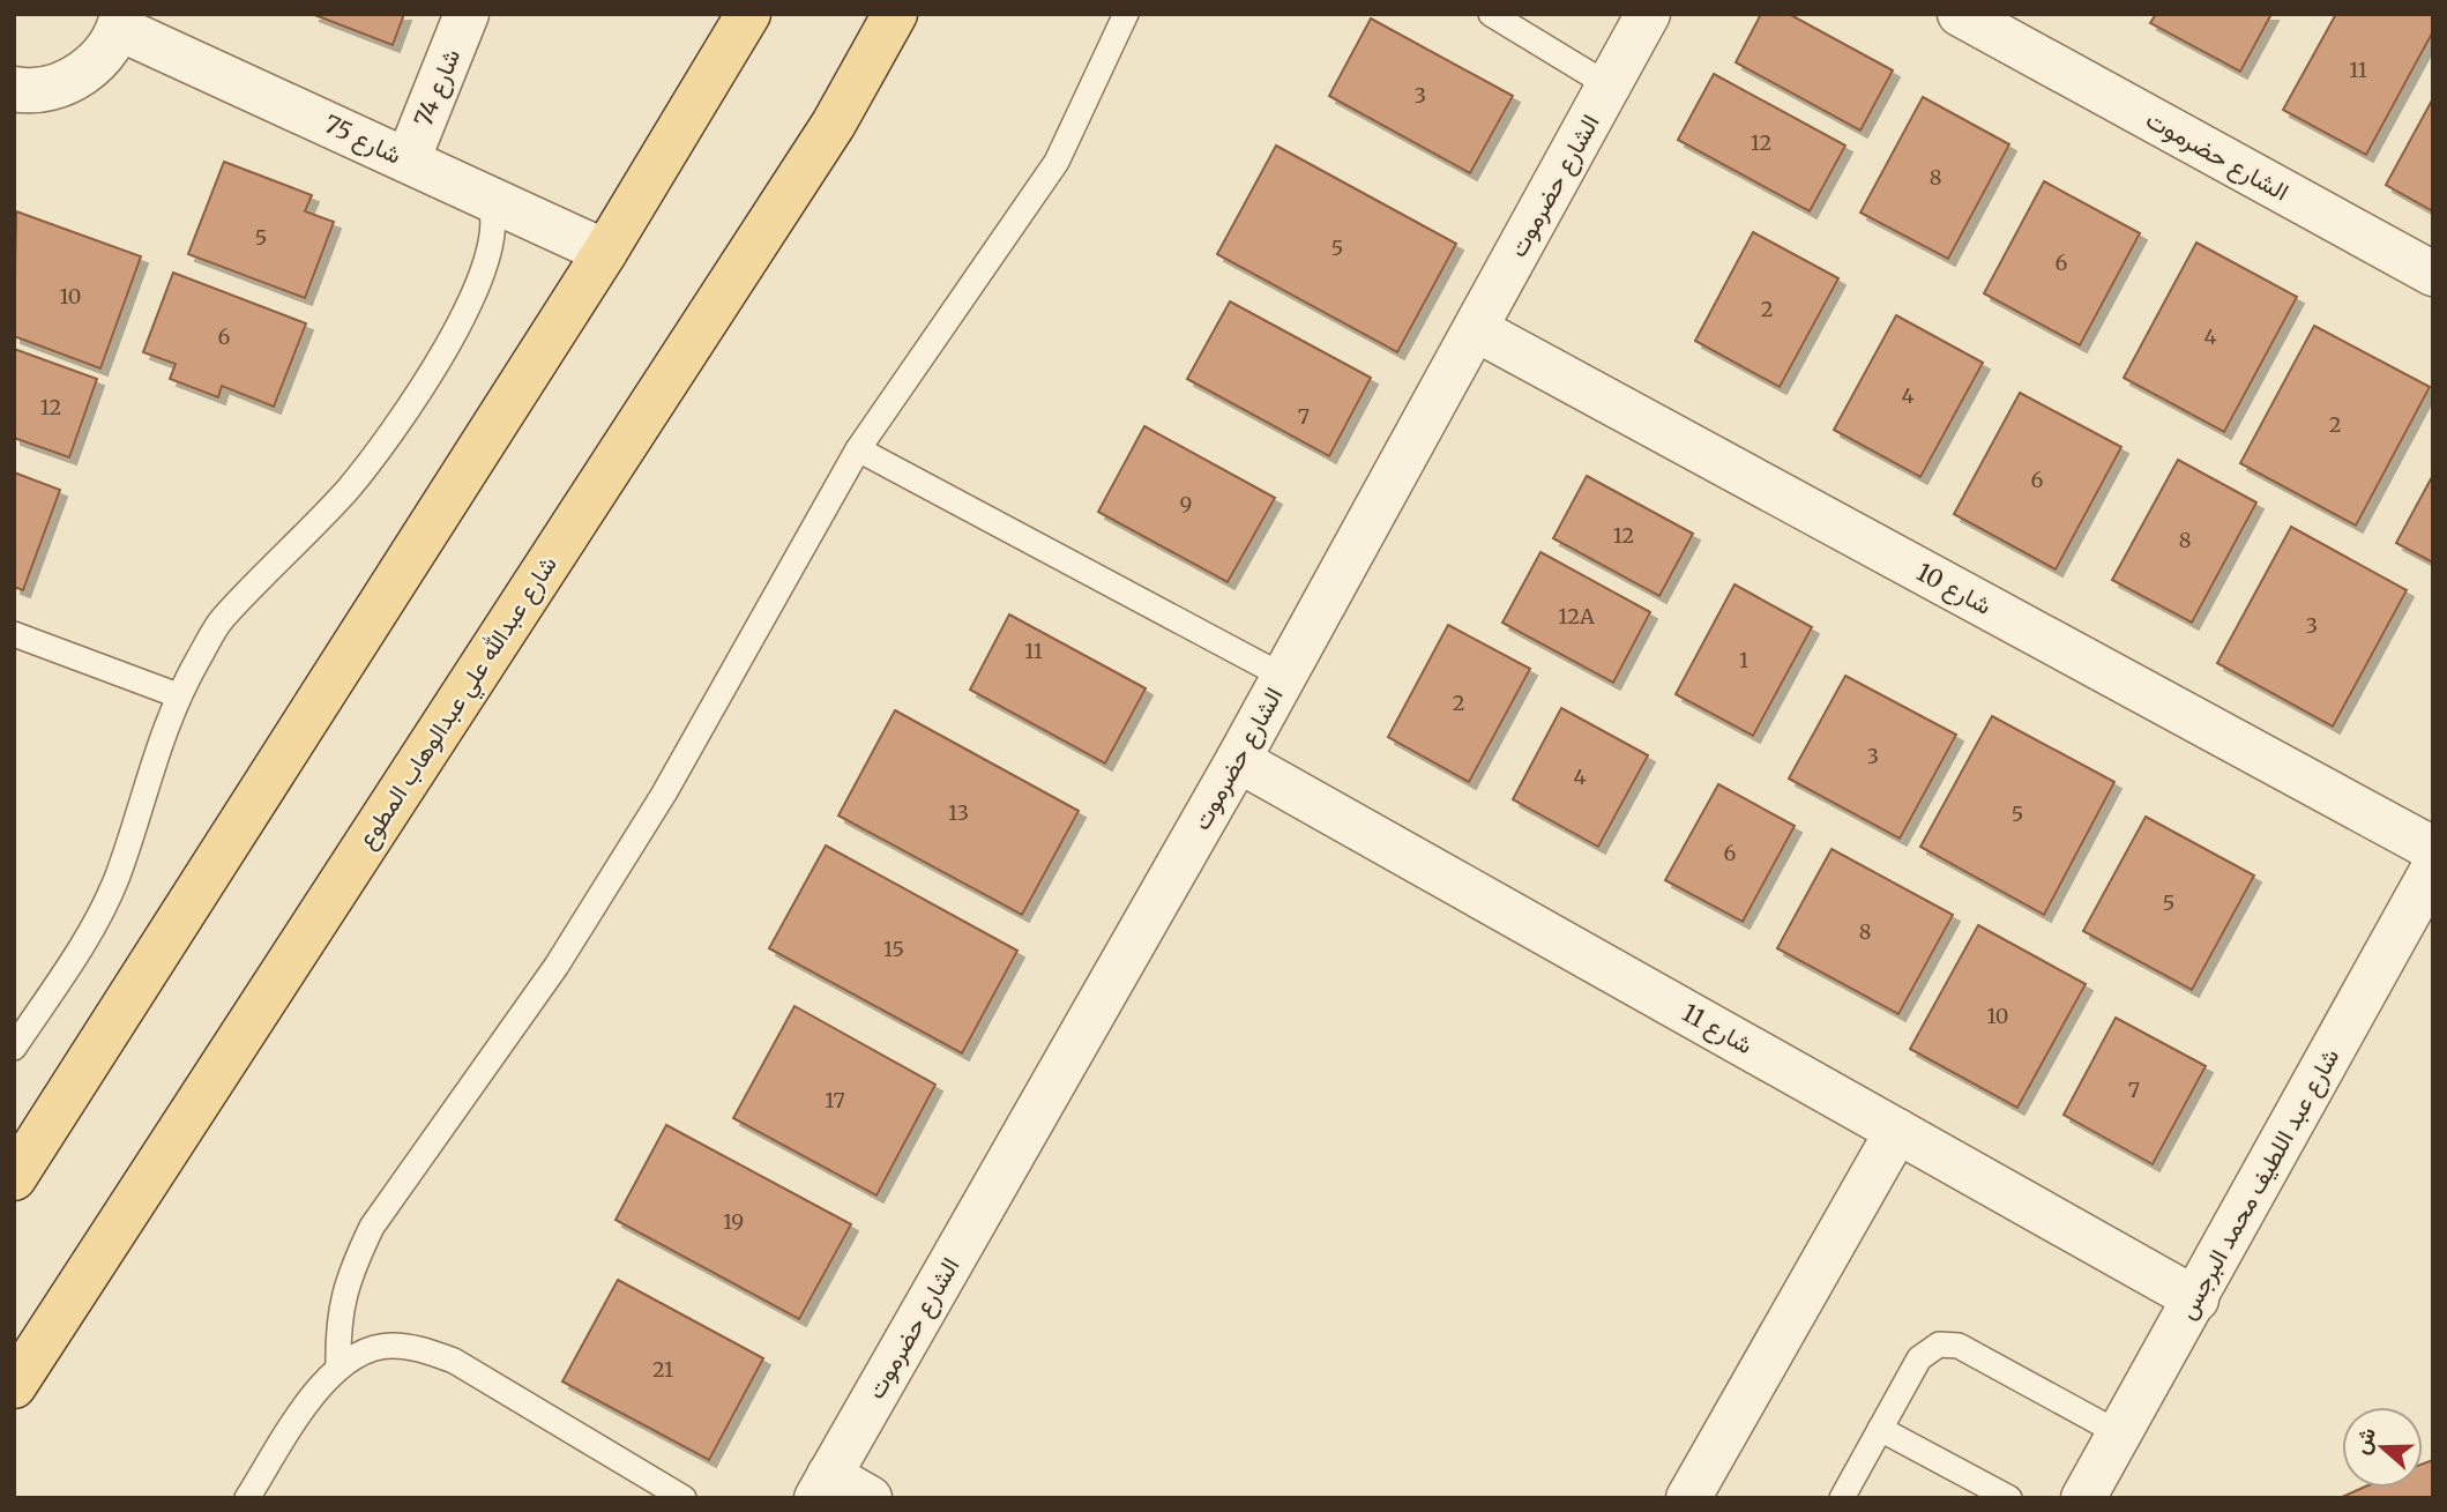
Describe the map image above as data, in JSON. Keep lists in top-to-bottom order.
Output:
{
  "streets": {
    "main road": ["شارع عبدالله علي عبدالوهاب المطوع"],
    "street": [
      "شارع 74",
      "شارع 75",
      "الشارع حضرموت",
      "شارع 10",
      "شارع 11",
      "شارع عبد اللطيف محمد البرجس"
    ]
  },
  "crossings": [
    ["شارع 74", "شارع 75"],
    ["الشارع حضرموت", "شارع 10"],
    ["الشارع حضرموت", "شارع 11"],
    ["شارع 11", "شارع عبد اللطيف محمد البرجس"]
  ],
  "house_numbers": [
    "11",
    "3",
    "12",
    "8",
    "5",
    "5",
    "6",
    "10",
    "2",
    "6",
    "4",
    "4",
    "12",
    "7",
    "2",
    "6",
    "9",
    "12",
    "8",
    "12A",
    "3",
    "11",
    "1",
    "2",
    "3",
    "4",
    "13",
    "5",
    "6",
    "5",
    "8",
    "15",
    "10",
    "7",
    "17",
    "19",
    "21"
  ],
  "north": "left"
}
